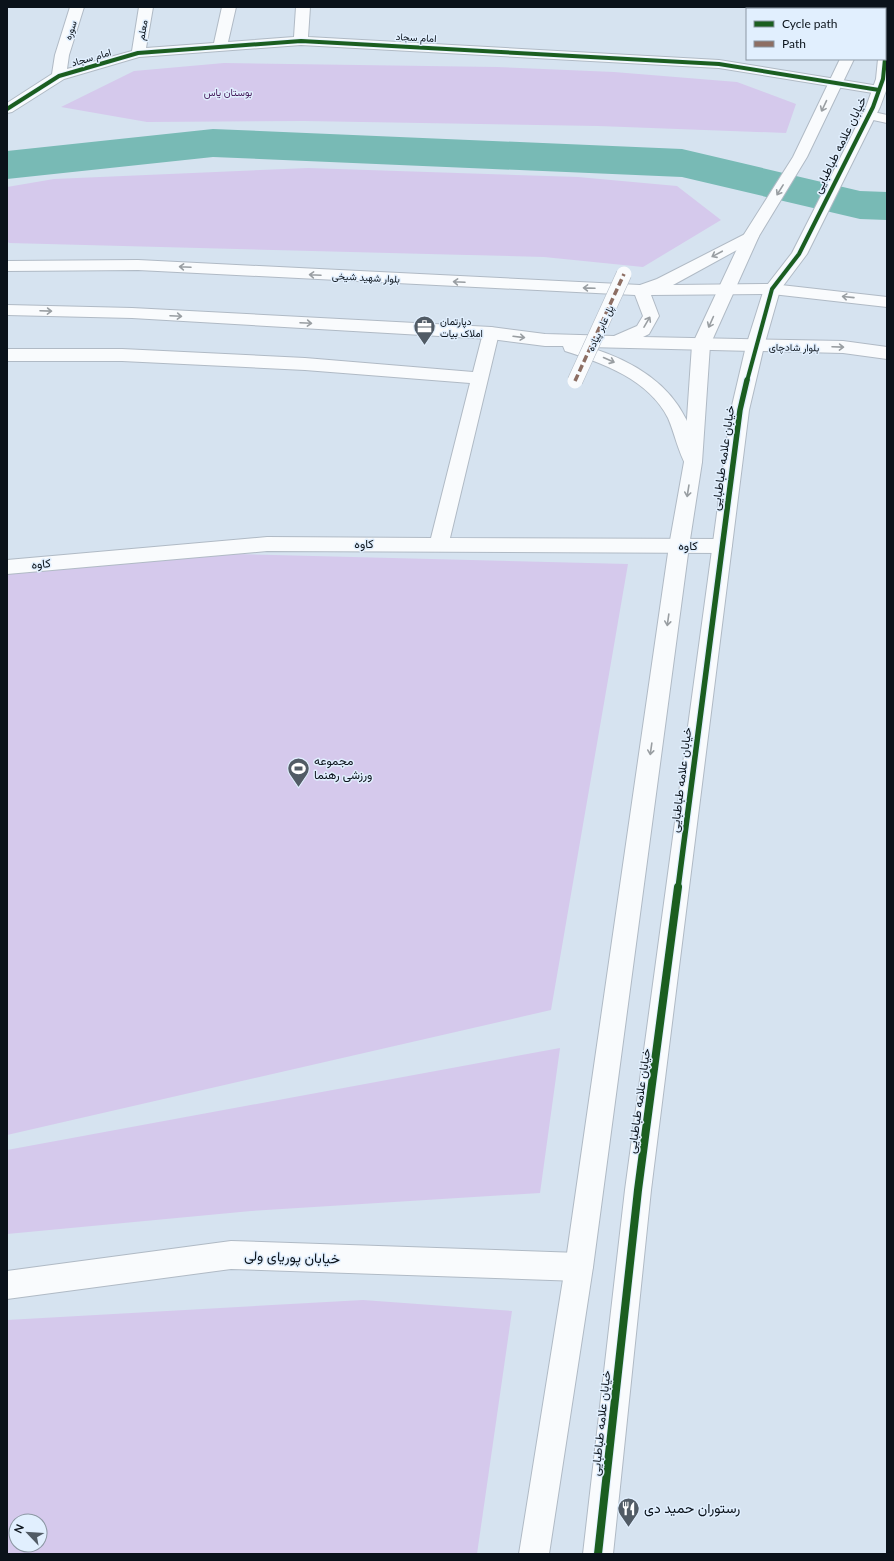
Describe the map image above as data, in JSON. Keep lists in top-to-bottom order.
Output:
{
  "streets": {
    "street": [
      "سوره",
      "معلم",
      "امام سجاد",
      "خیابان علامه طباطبایی",
      "بلوار شهید شیخی",
      "پل عابر پیاده",
      "بلوار شادچای",
      "کاوه",
      "خیابان پوریای ولی"
    ]
  },
  "crossings": [
    ["سوره", "امام سجاد"],
    ["معلم", "امام سجاد"],
    ["امام سجاد", "خیابان علامه طباطبایی"],
    ["خیابان علامه طباطبایی", "بلوار شادچای"],
    ["خیابان علامه طباطبایی", "کاوه"]
  ],
  "parks": ["بوستان یاس"],
  "places": {
    "office": ["دپارتمان املاک بیات"],
    "sports": ["مجموعه ورزشی رهنما"],
    "restaurant": ["رستوران حمید دی"]
  },
  "legend": ["Cycle path", "Path"],
  "north": "top left"
}
